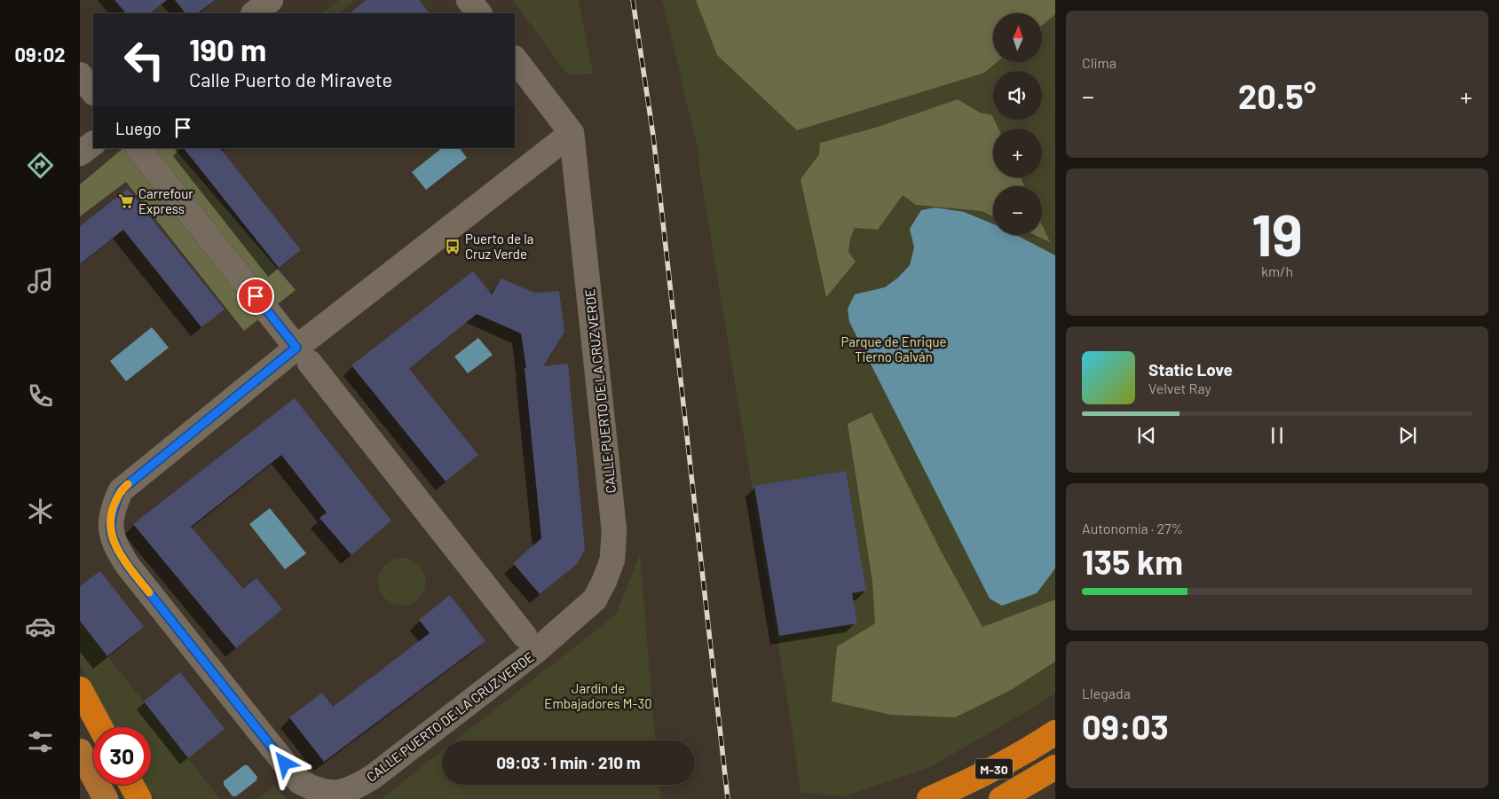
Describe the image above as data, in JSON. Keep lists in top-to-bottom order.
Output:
{
  "streets": {
    "highway": ["M-30"],
    "street": ["CALLE PUERTO DE LA CRUZ VERDE"]
  },
  "parks": ["Parque de Enrique Tierno Galván", "Jardín de Embajadores M-30"],
  "places": {
    "supermarket": ["Carrefour Express"],
    "bus stop": ["Puerto de la Cruz Verde"]
  },
  "north": "top",
  "page": {
    "tabs": "09:02",
    "tile": [
      "Clima",
      ["19", "km/h"],
      ["Autonomía · 27%", "135 km"],
      ["Llegada", "09:03"]
    ],
    "map_buttons": ["+", "−"],
    "turn": ["190 m", "Calle Puerto de Miravete"],
    "heat": ["−", "20.5°", "+"],
    "then": "Luego",
    "song": ["Static Love", "Velvet Ray"],
    "limit": "30",
    "trip": "09:03 · 1 min · 210 m"
  }
}
